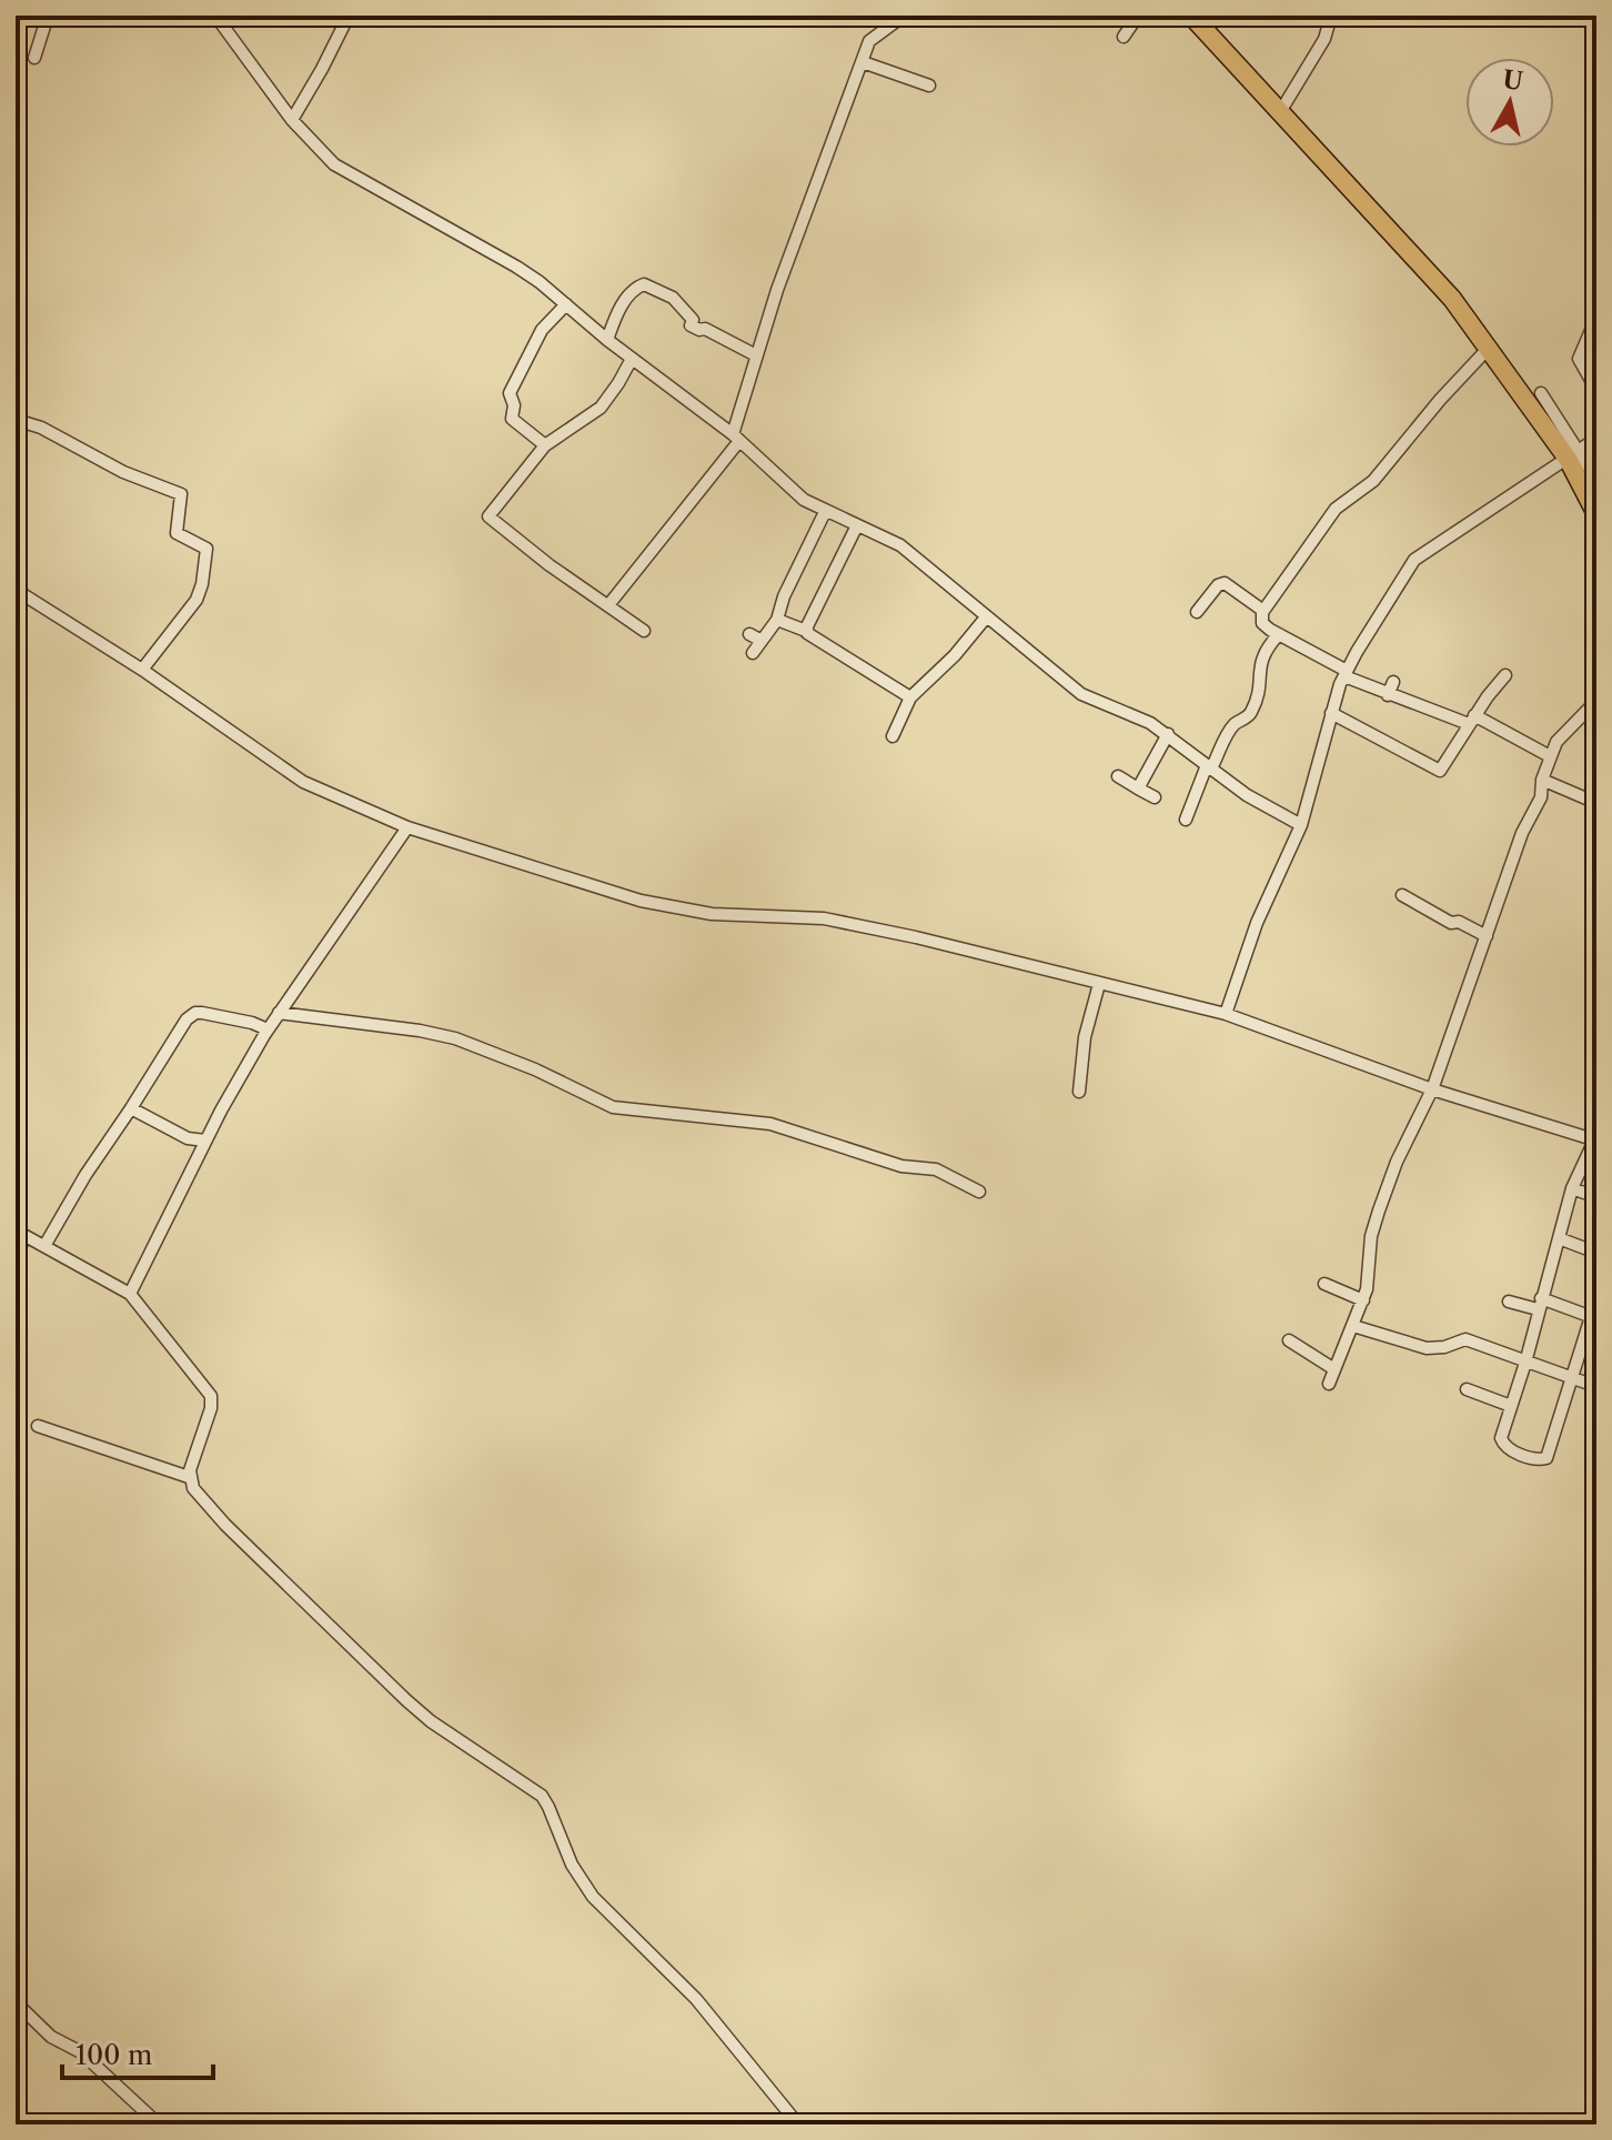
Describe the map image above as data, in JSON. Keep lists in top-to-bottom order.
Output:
{
  "scale_bar": "100 m",
  "north": "top"
}
